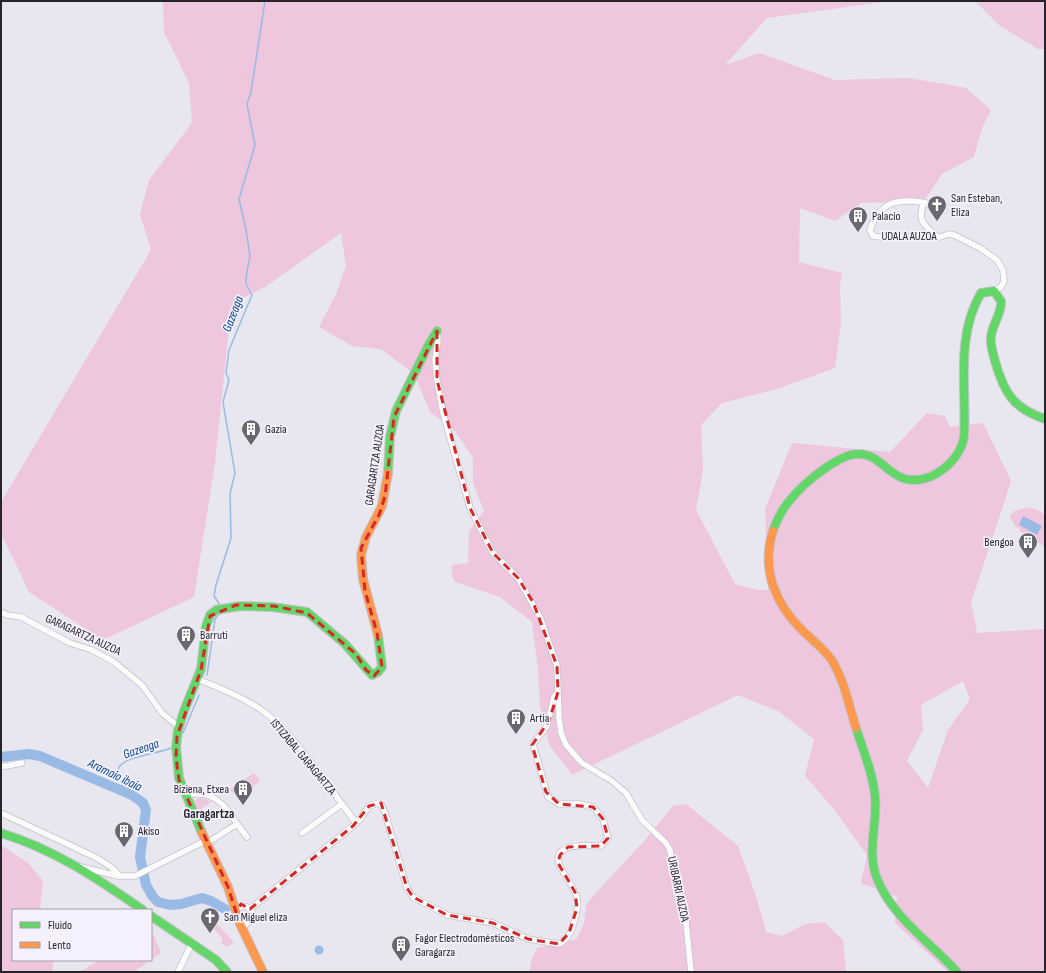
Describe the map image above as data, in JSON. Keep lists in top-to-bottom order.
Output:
{
  "streets": {
    "street": [
      "UDALA AUZOA",
      "GARAGARTZA AUZOA",
      "ISTIZABAL GARAGARTZA",
      "URIBARRI AUZOA"
    ]
  },
  "crossings": [
    ["GARAGARTZA AUZOA", "ISTIZABAL GARAGARTZA"],
    ["GARAGARTZA AUZOA", "URIBARRI AUZOA"]
  ],
  "districts": ["Garagartza"],
  "water": ["Gazeaga", "Aramaio ibaia"],
  "places": {
    "church": ["San Esteban, Eliza", "San Miguel eliza"],
    "building": [
      "Palacio",
      "Gazia",
      "Bengoa",
      "Barruti",
      "Artia",
      "Biziena, Etxea",
      "Akiso",
      "Fagor Electrodomésticos Garagarza"
    ]
  },
  "legend": ["Fluido", "Lento"]
}
